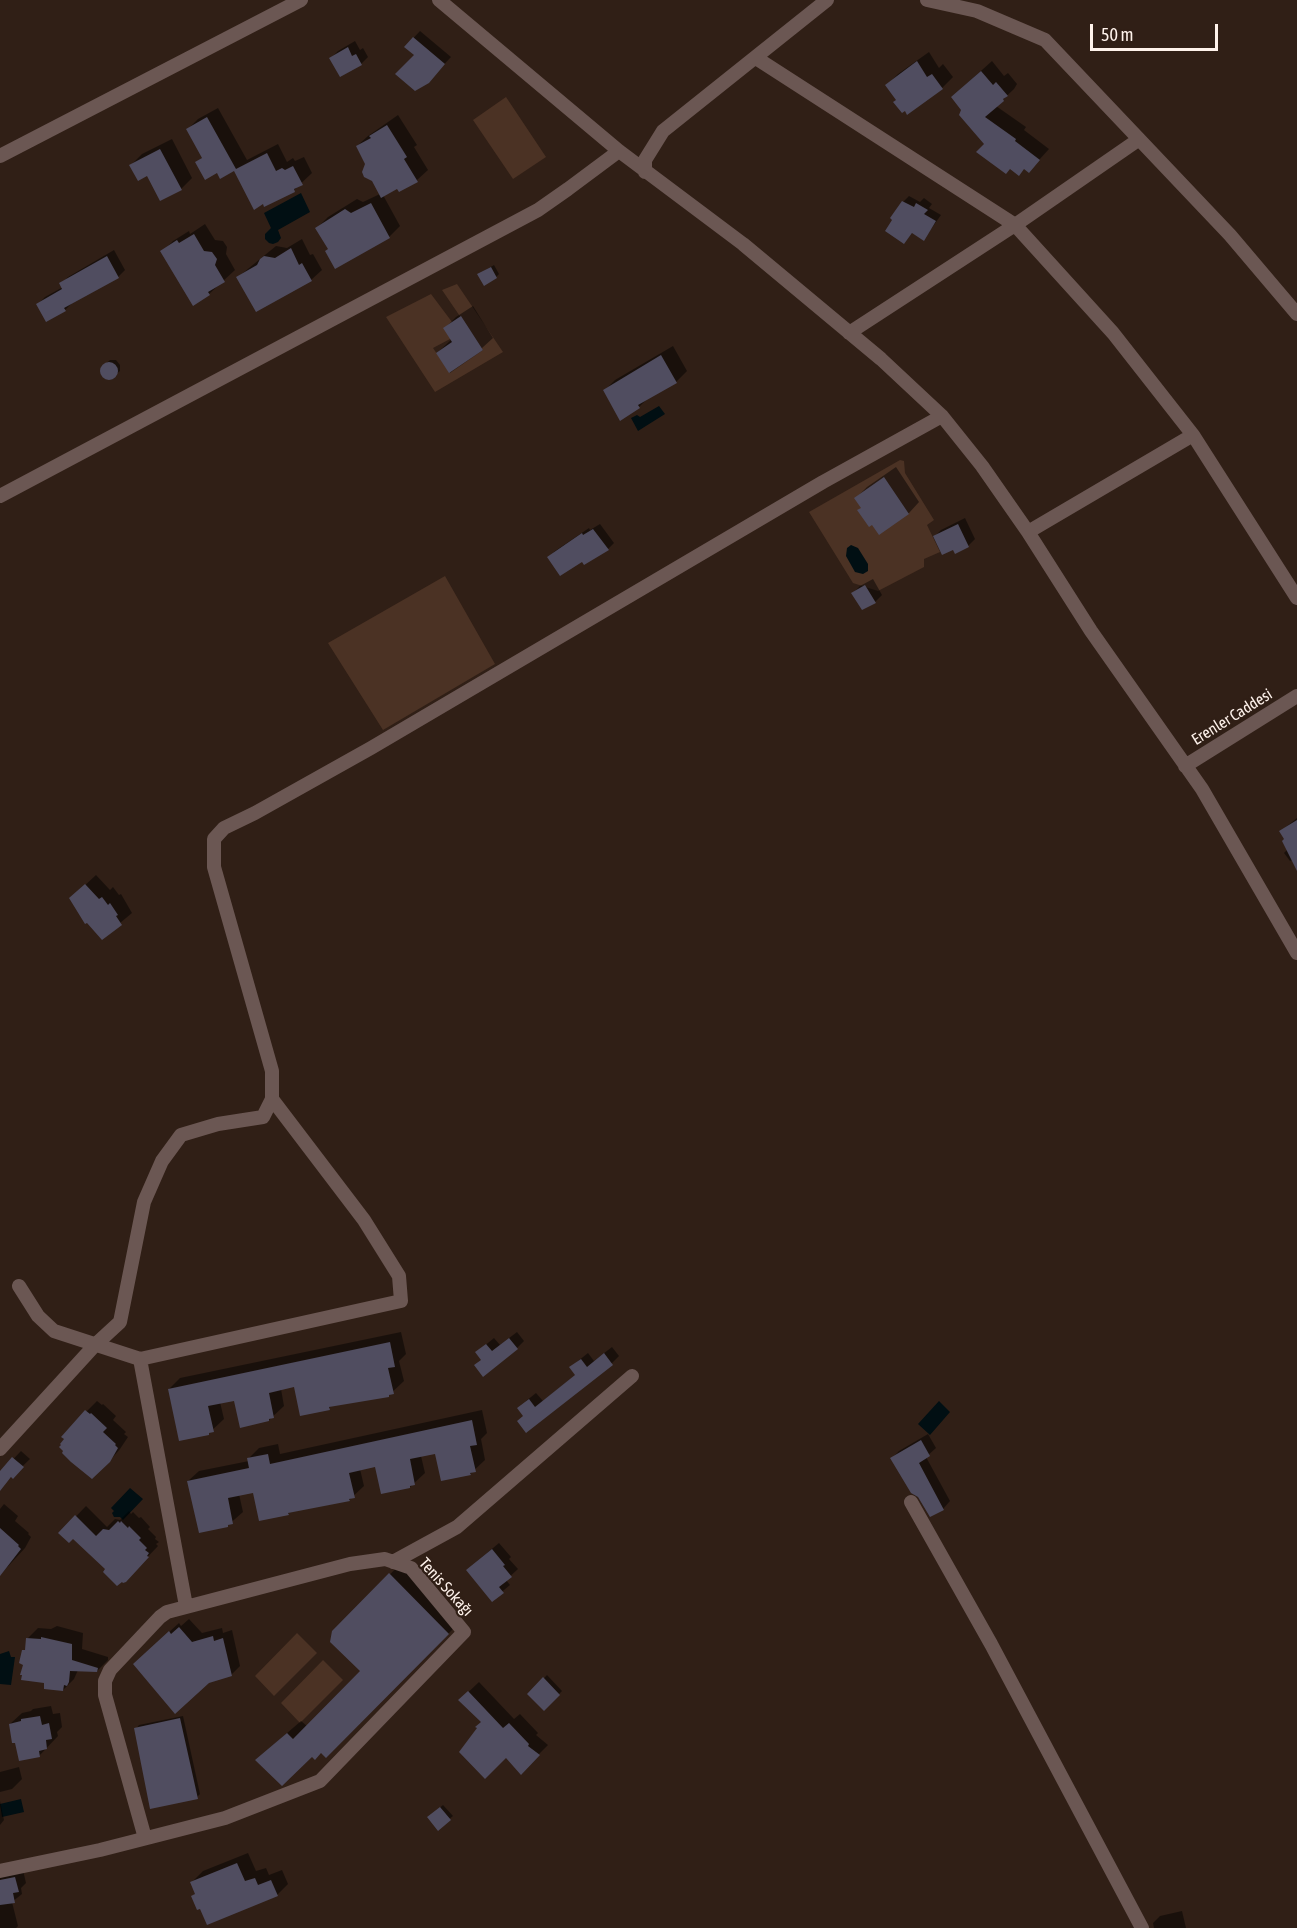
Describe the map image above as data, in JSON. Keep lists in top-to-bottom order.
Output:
{
  "streets": {
    "street": ["Erenler Caddesi", "Tenis Sokağı"]
  },
  "scale_bar": "50 m"
}
